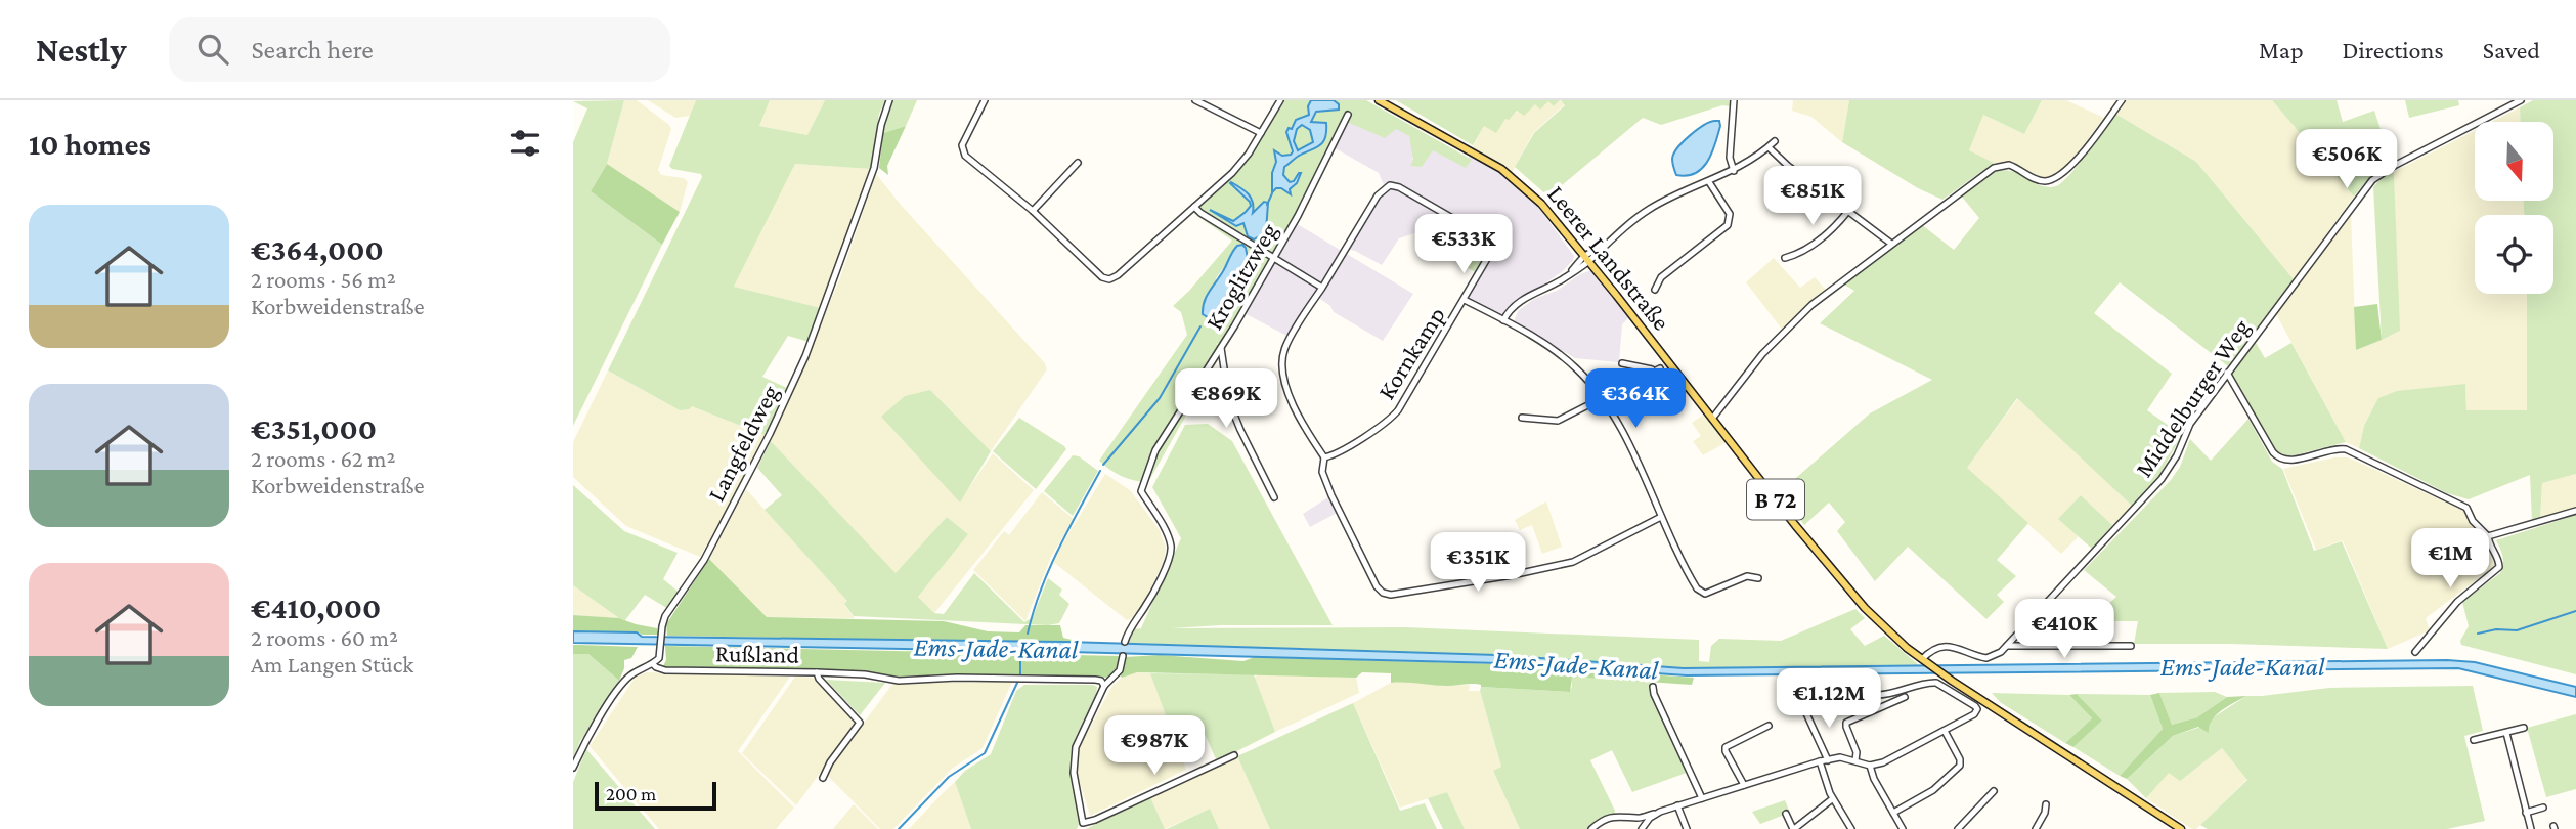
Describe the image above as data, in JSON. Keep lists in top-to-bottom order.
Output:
{
  "streets": {
    "main road": ["Leerer Landstraße", "B 72"],
    "street": [
      "Kroglitzweg",
      "Kornkamp",
      "Middelburger Weg",
      "Langfeldweg",
      "Rußland"
    ]
  },
  "crossings": [
    ["Langfeldweg", "Rußland"]
  ],
  "water": ["Ems-Jade-Kanal"],
  "scale_bar": "200 m",
  "north": "bottom",
  "page": {
    "header": "Nestly",
    "search": "Search here",
    "nav": ["Map", "Directions", "Saved"],
    "heading": "10 homes",
    "price": [
      "€506K",
      "€851K",
      "€533K",
      "€869K",
      "€364K",
      "€1M",
      "€351K",
      "€410K",
      "€1.12M",
      "€987K"
    ],
    "list": [
      {
        "name": "€364,000",
        "note": "2 rooms · 56 m² · Korbweidenstraße"
      },
      {
        "name": "€351,000",
        "note": "2 rooms · 62 m² · Korbweidenstraße"
      },
      {
        "name": "€410,000",
        "note": "2 rooms · 60 m² · Am Langen Stück"
      }
    ],
    "scale": "200 m"
  }
}
